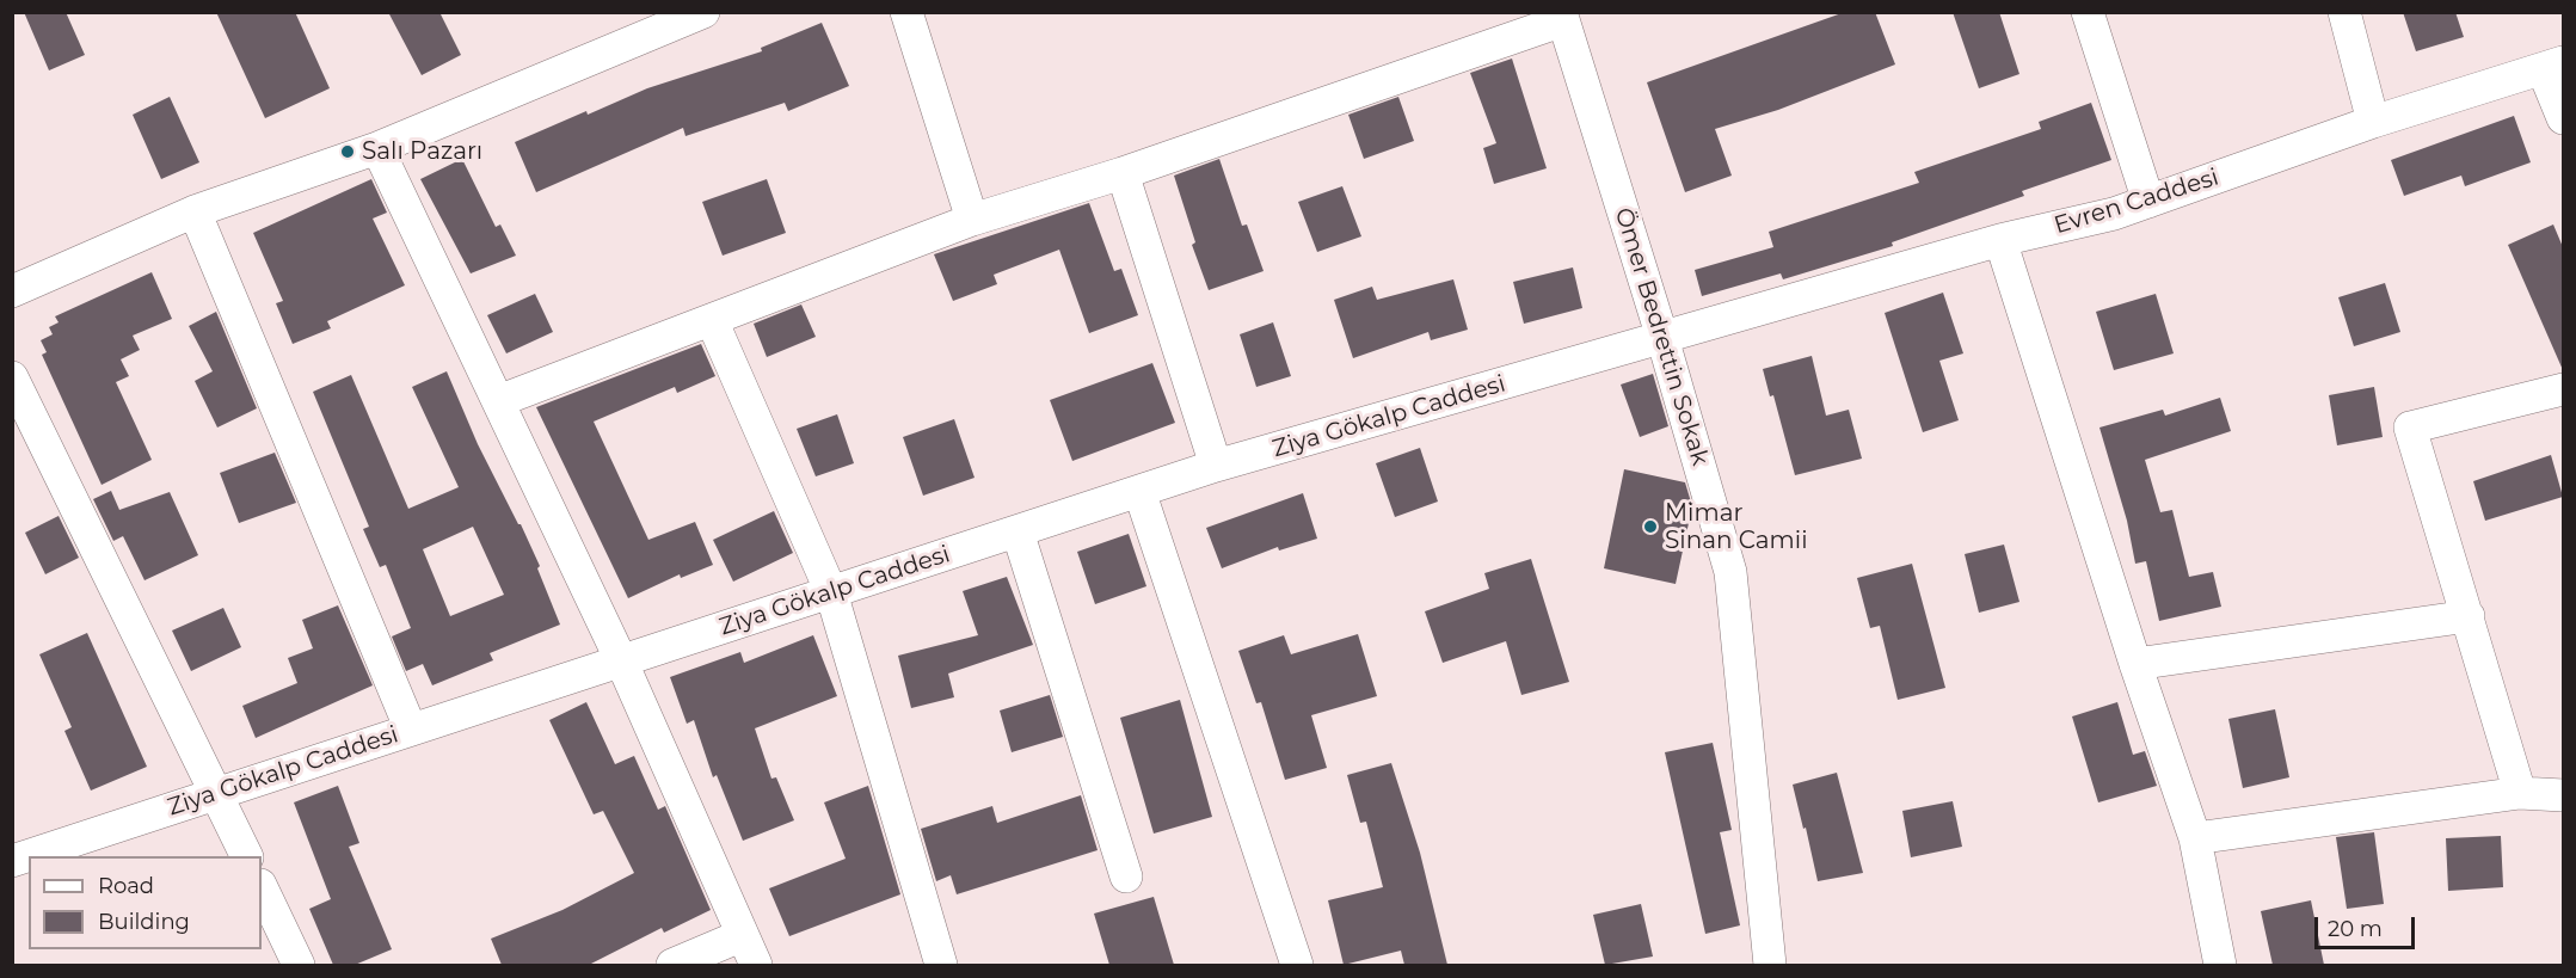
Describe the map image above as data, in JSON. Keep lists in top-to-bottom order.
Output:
{
  "streets": {
    "street": ["Evren Caddesi", "Ömer Bedrettin Sokak", "Ziya Gökalp Caddesi"]
  },
  "crossings": [
    ["Evren Caddesi", "Ömer Bedrettin Sokak"],
    ["Evren Caddesi", "Ziya Gökalp Caddesi"],
    ["Ömer Bedrettin Sokak", "Ziya Gökalp Caddesi"]
  ],
  "places": ["Salı Pazarı", "Mimar Sinan Camii"],
  "legend": ["Road", "Building"],
  "scale_bar": "20 m"
}
